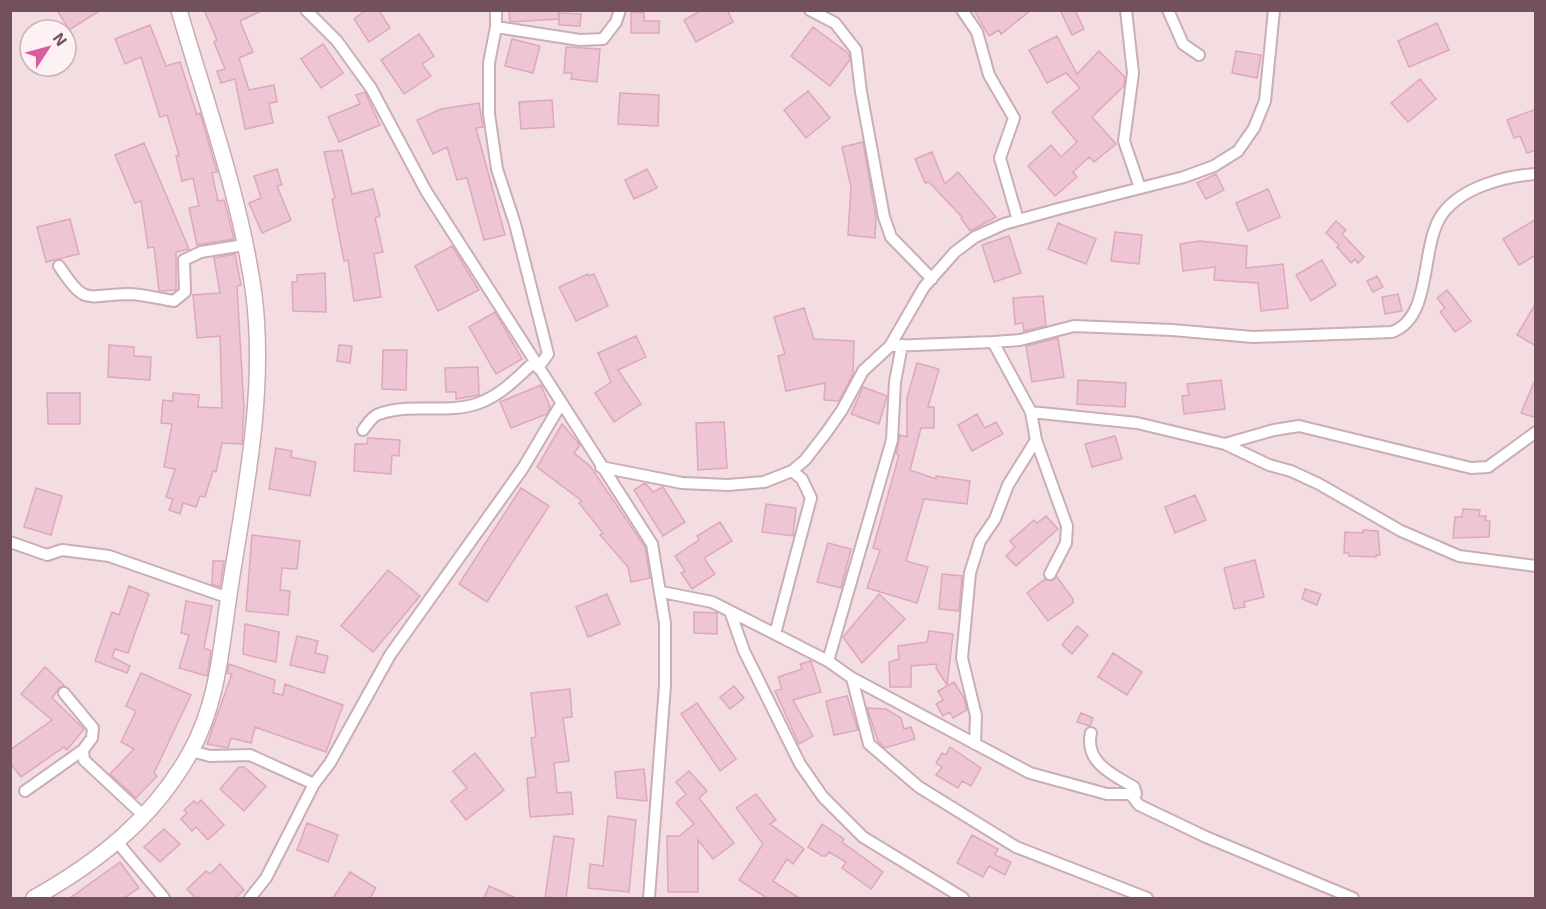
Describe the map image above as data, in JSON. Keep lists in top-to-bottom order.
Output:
{
  "north": "top right"
}
